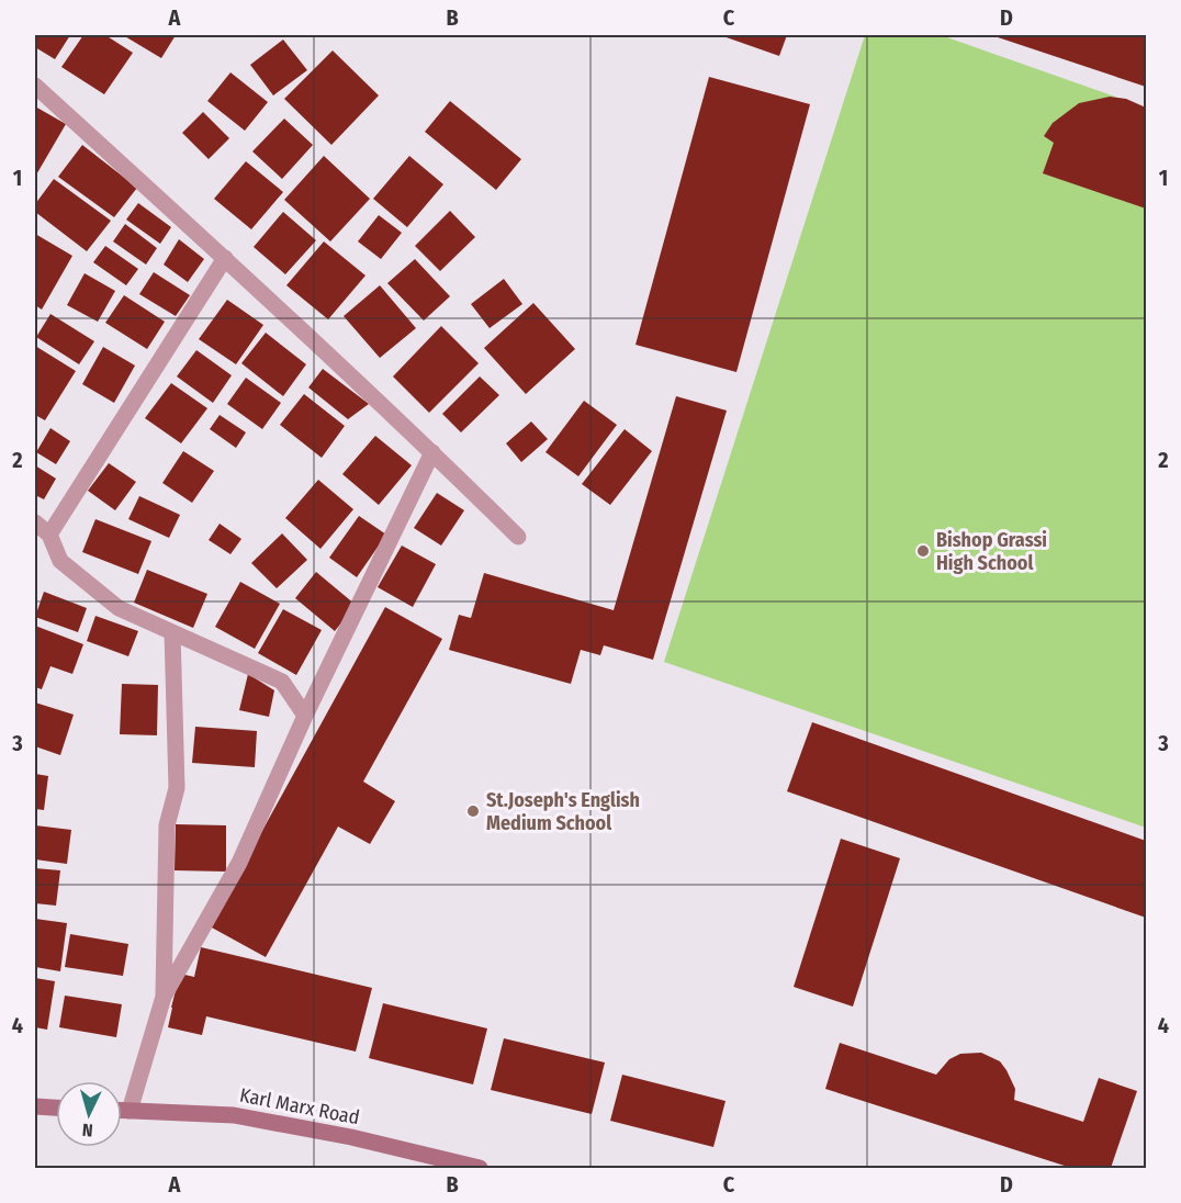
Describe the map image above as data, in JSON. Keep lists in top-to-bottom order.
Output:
{
  "streets": {
    "main road": ["Karl Marx Road"]
  },
  "places": ["Bishop Grassi High School", "St.Joseph's English Medium School"],
  "north": "bottom",
  "grid": {
    "columns": [
      "A",
      "B",
      "C",
      "D"
    ],
    "rows": [
      "1",
      "2",
      "3",
      "4"
    ]
  }
}
